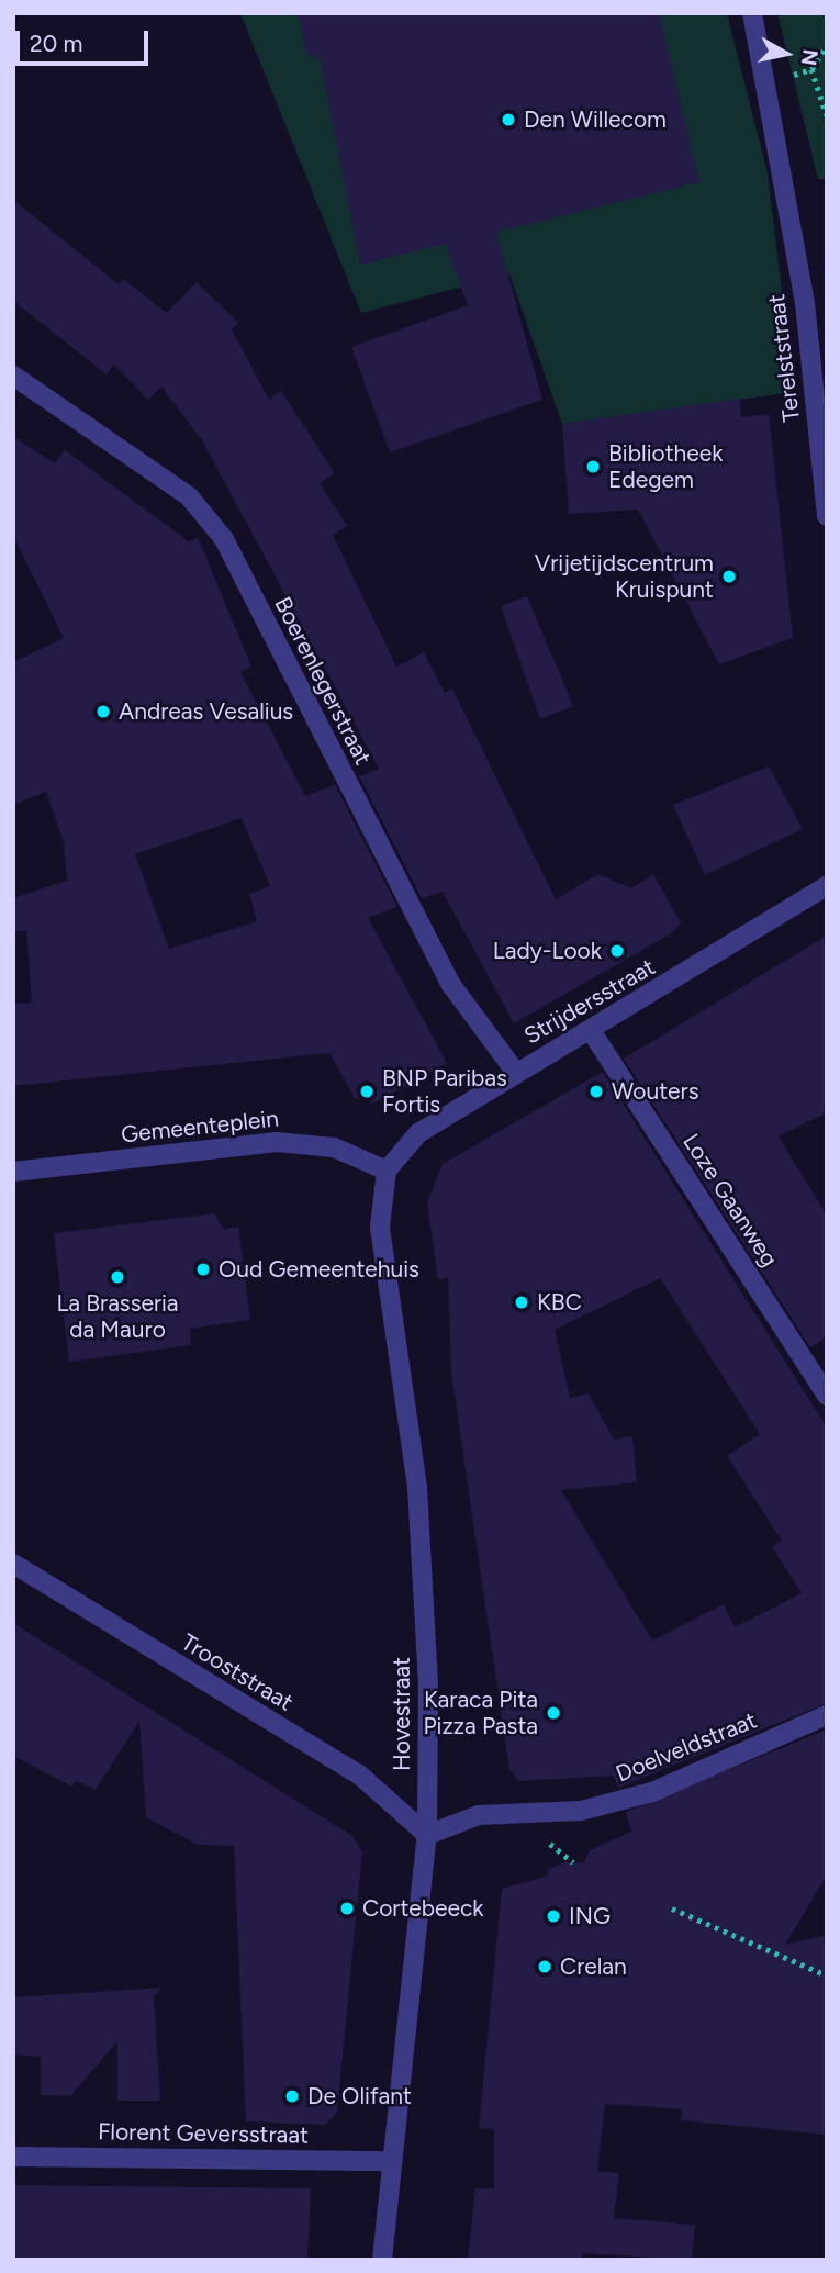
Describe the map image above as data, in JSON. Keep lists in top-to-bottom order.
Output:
{
  "streets": {
    "street": [
      "Terelststraat",
      "Boerenlegerstraat",
      "Strijdersstraat",
      "Gemeenteplein",
      "Loze Gaanweg",
      "Trooststraat",
      "Hovestraat",
      "Doelveldstraat",
      "Florent Geversstraat"
    ]
  },
  "crossings": [
    ["Boerenlegerstraat", "Strijdersstraat"],
    ["Strijdersstraat", "Gemeenteplein"],
    ["Strijdersstraat", "Loze Gaanweg"],
    ["Strijdersstraat", "Hovestraat"],
    ["Gemeenteplein", "Hovestraat"],
    ["Trooststraat", "Hovestraat"],
    ["Trooststraat", "Doelveldstraat"],
    ["Hovestraat", "Doelveldstraat"],
    ["Hovestraat", "Florent Geversstraat"]
  ],
  "places": [
    "Den Willecom",
    "Bibliotheek Edegem",
    "Vrijetijdscentrum Kruispunt",
    "Andreas Vesalius",
    "Lady-Look",
    "BNP Paribas Fortis",
    "Wouters",
    "Oud Gemeentehuis",
    "La Brasseria da Mauro",
    "KBC",
    "Karaca Pita Pizza Pasta",
    "Cortebeeck",
    "ING",
    "Crelan",
    "De Olifant"
  ],
  "scale_bar": "20 m",
  "north": "right"
}
